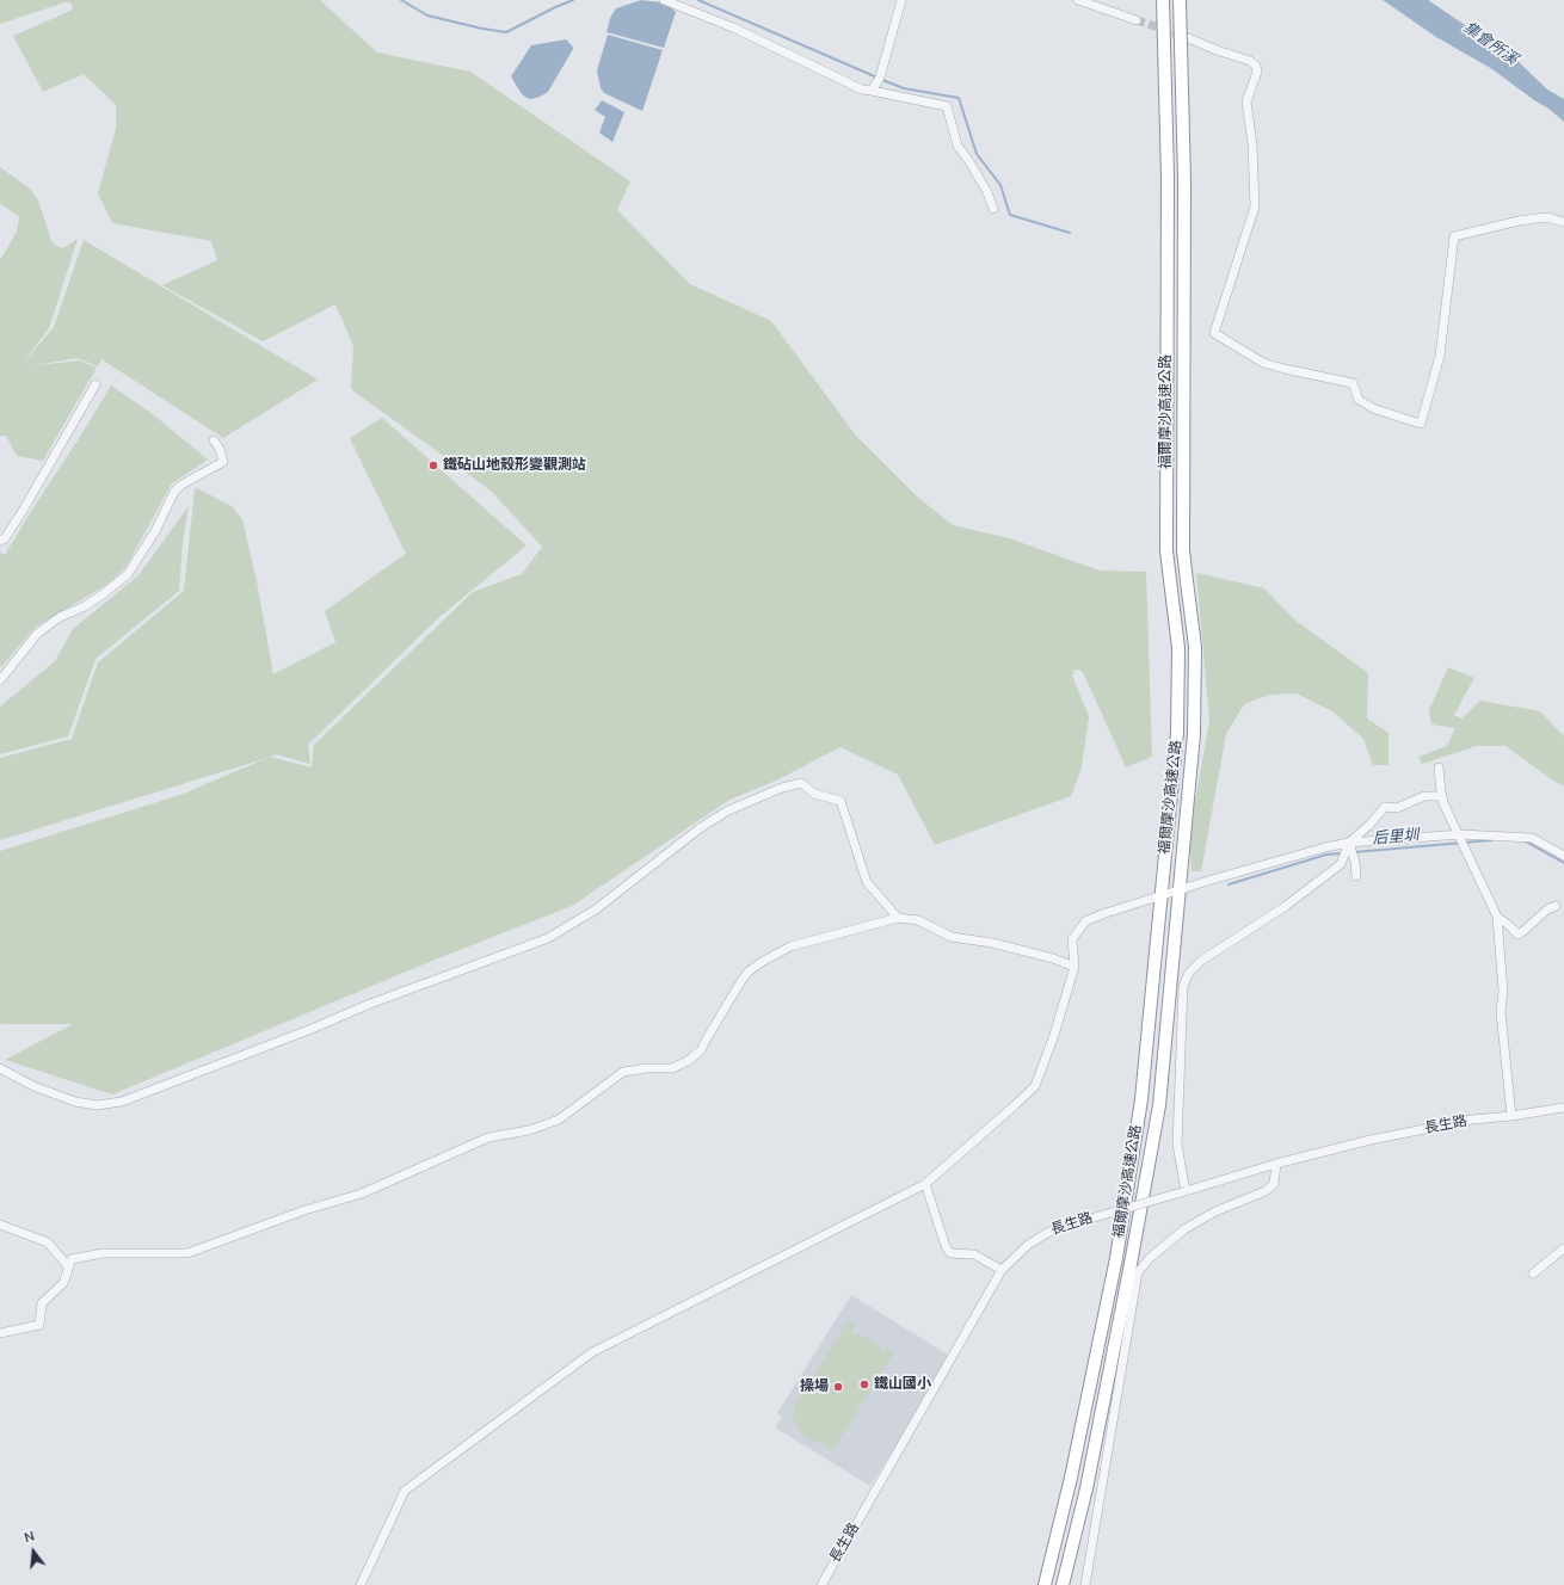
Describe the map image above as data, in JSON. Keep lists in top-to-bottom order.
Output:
{
  "streets": {
    "highway": ["福爾摩沙高速公路"],
    "street": ["長生路"]
  },
  "water": ["集會所溪", "后里圳"],
  "places": ["鐵砧山地殼形變觀測站", "鐵山國小", "操場"],
  "north": "top"
}
